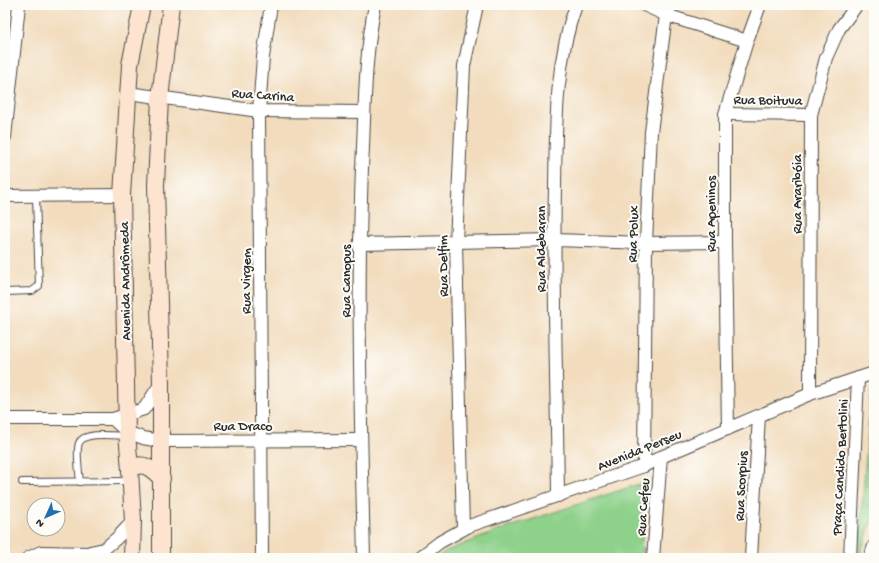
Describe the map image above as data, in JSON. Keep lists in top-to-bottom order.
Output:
{
  "streets": {
    "main road": ["Avenida Andrômeda"],
    "street": [
      "Rua Carina",
      "Rua Boituva",
      "Rua Araribóia",
      "Rua Apeninos",
      "Rua Polux",
      "Rua Aldebaran",
      "Rua Delfim",
      "Rua Virgem",
      "Rua Canopus",
      "Rua Draco",
      "Avenida Perseu",
      "Praça Candido Bertolini",
      "Rua Scorpius",
      "Rua Cefeu"
    ]
  },
  "crossings": [
    ["Rua Carina", "Avenida Andrômeda"],
    ["Rua Carina", "Rua Virgem"],
    ["Rua Carina", "Rua Canopus"],
    ["Rua Boituva", "Rua Araribóia"],
    ["Rua Boituva", "Rua Apeninos"],
    ["Rua Araribóia", "Avenida Perseu"],
    ["Rua Apeninos", "Avenida Perseu"],
    ["Rua Polux", "Avenida Perseu"],
    ["Rua Aldebaran", "Avenida Perseu"],
    ["Rua Delfim", "Avenida Perseu"],
    ["Avenida Andrômeda", "Rua Draco"],
    ["Rua Virgem", "Rua Draco"],
    ["Rua Canopus", "Rua Draco"],
    ["Avenida Perseu", "Praça Candido Bertolini"],
    ["Avenida Perseu", "Rua Scorpius"],
    ["Avenida Perseu", "Rua Cefeu"]
  ],
  "north": "bottom left"
}
